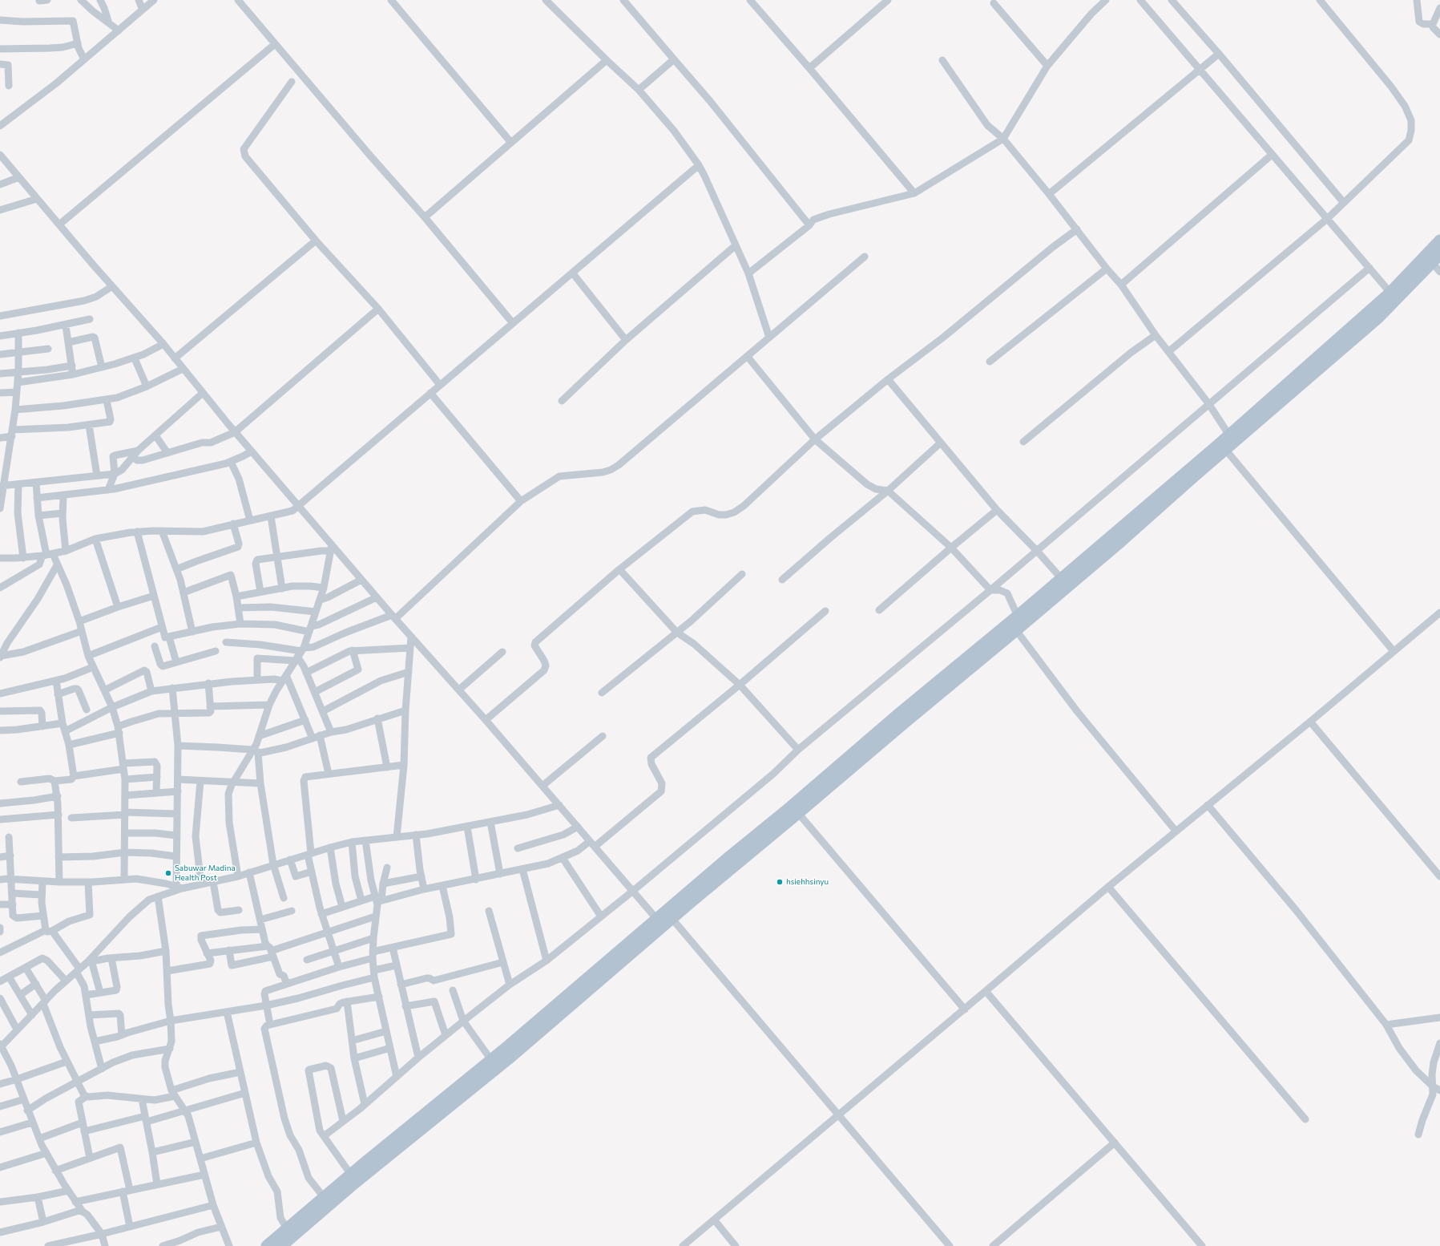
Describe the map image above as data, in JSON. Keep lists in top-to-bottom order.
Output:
{
  "places": ["Sabuwar Madina Health Post", "hsiehhsinyu"]
}
